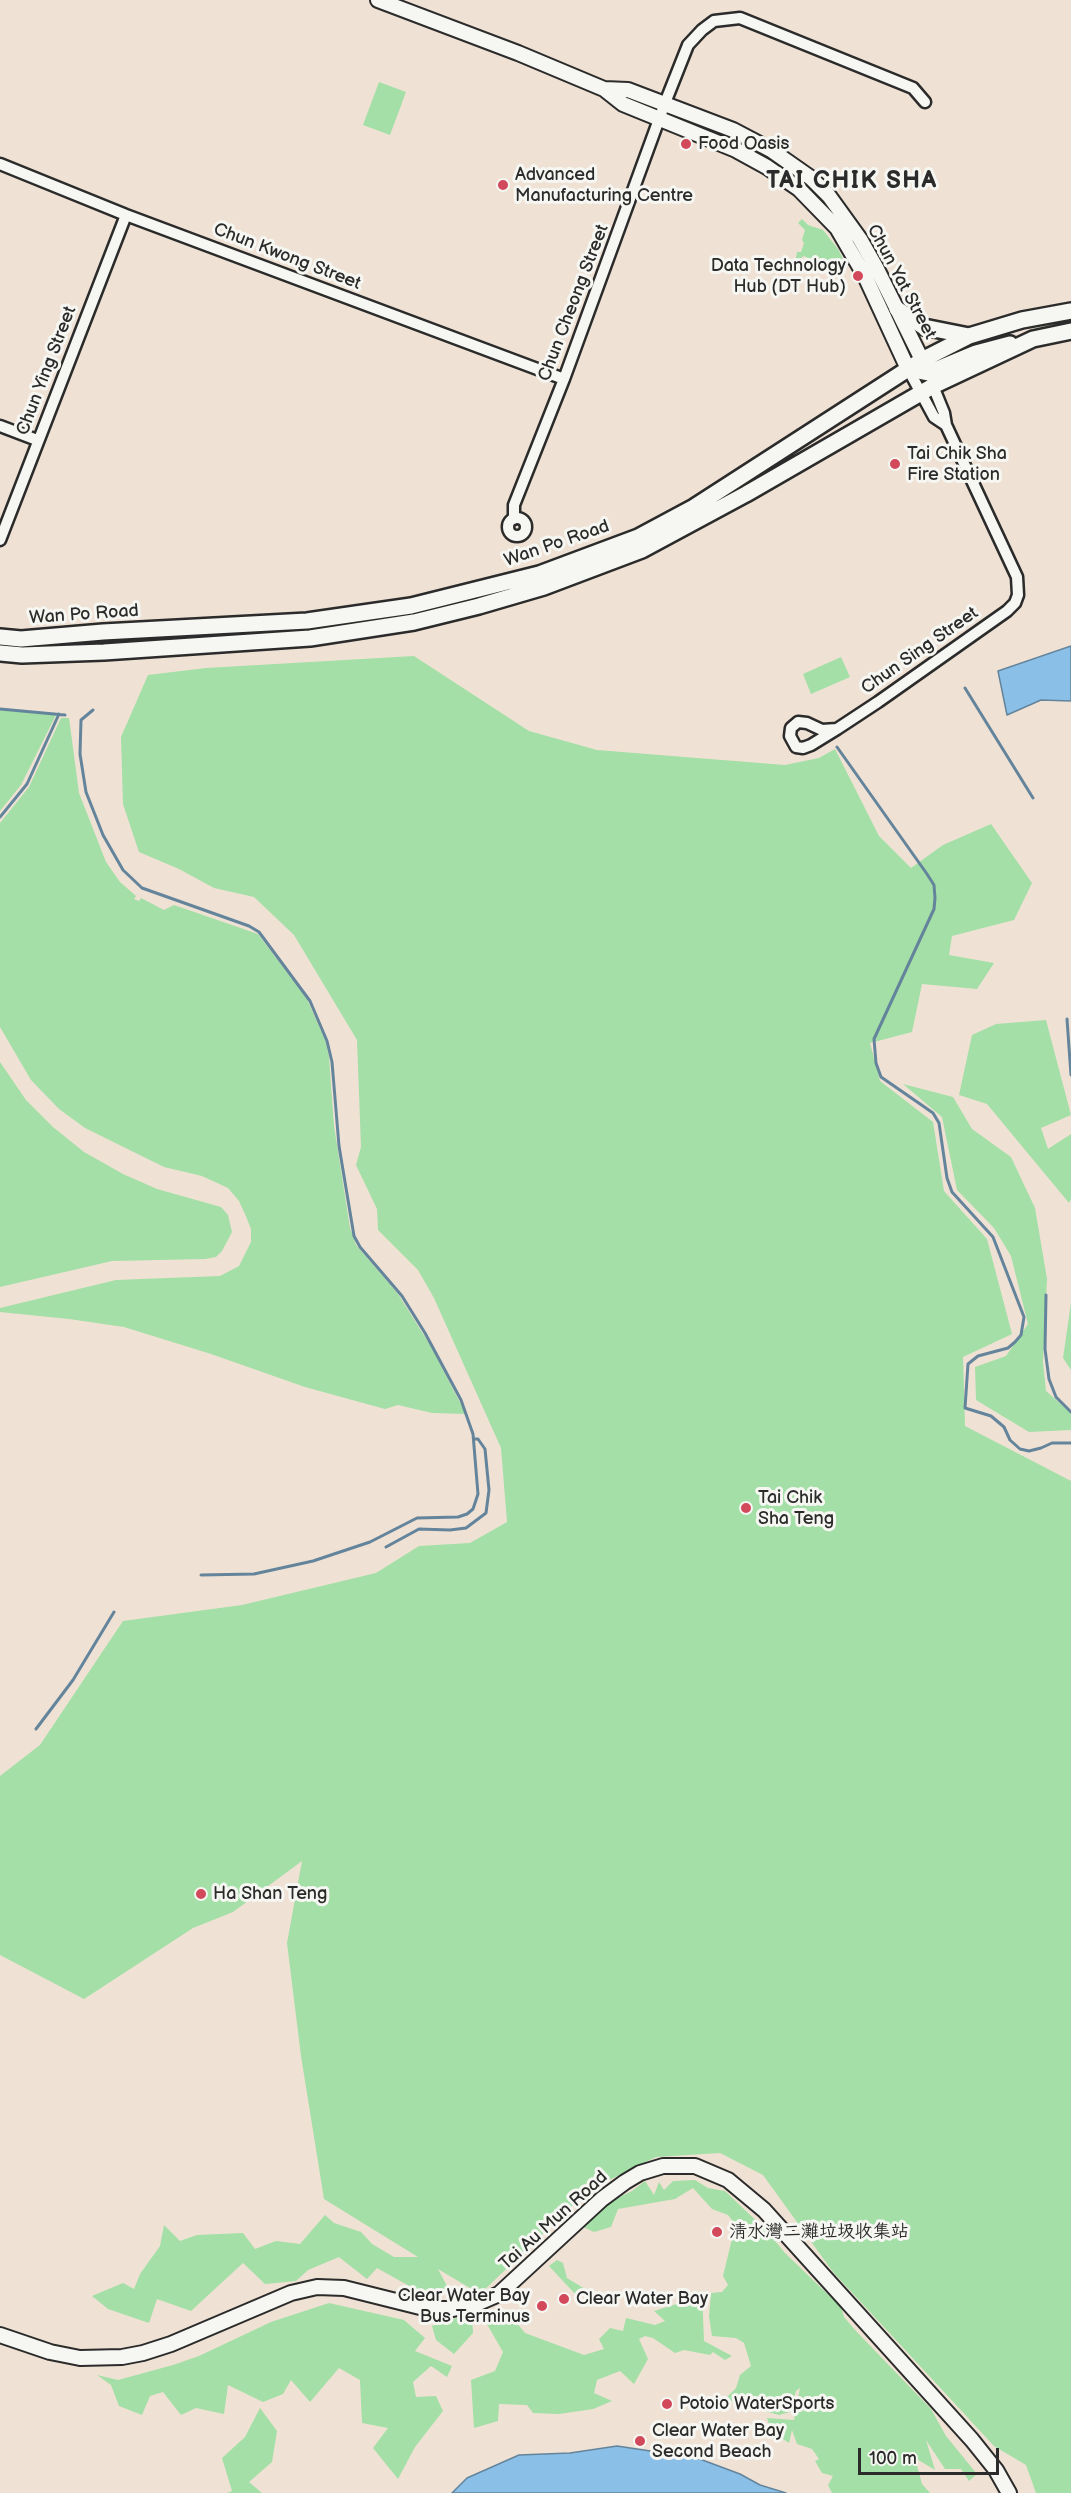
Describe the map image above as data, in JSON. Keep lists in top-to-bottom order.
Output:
{
  "streets": {
    "main road": ["Wan Po Road"],
    "street": [
      "Chun Kwong Street",
      "Chun Yat Street",
      "Chun Cheong Street",
      "Chun Ying Street",
      "Chun Sing Street",
      "Tai Au Mun Road"
    ]
  },
  "crossings": [
    ["Chun Kwong Street", "Chun Cheong Street"],
    ["Chun Kwong Street", "Chun Ying Street"],
    ["Chun Yat Street", "Chun Cheong Street"],
    ["Chun Yat Street", "Wan Po Road"],
    ["Chun Yat Street", "Chun Sing Street"]
  ],
  "districts": ["TAI CHIK SHA"],
  "places": [
    "Food Oasis",
    "Advanced Manufacturing Centre",
    "Data Technology Hub (DT Hub)",
    "Tai Chik Sha Fire Station",
    "Tai Chik Sha Teng",
    "Ha Shan Teng",
    "清水灣二灘垃圾收集站",
    "Clear Water Bay",
    "Clear Water Bay Bus Terminus",
    "Potoio WaterSports",
    "Clear Water Bay Second Beach"
  ],
  "scale_bar": "100 m"
}
